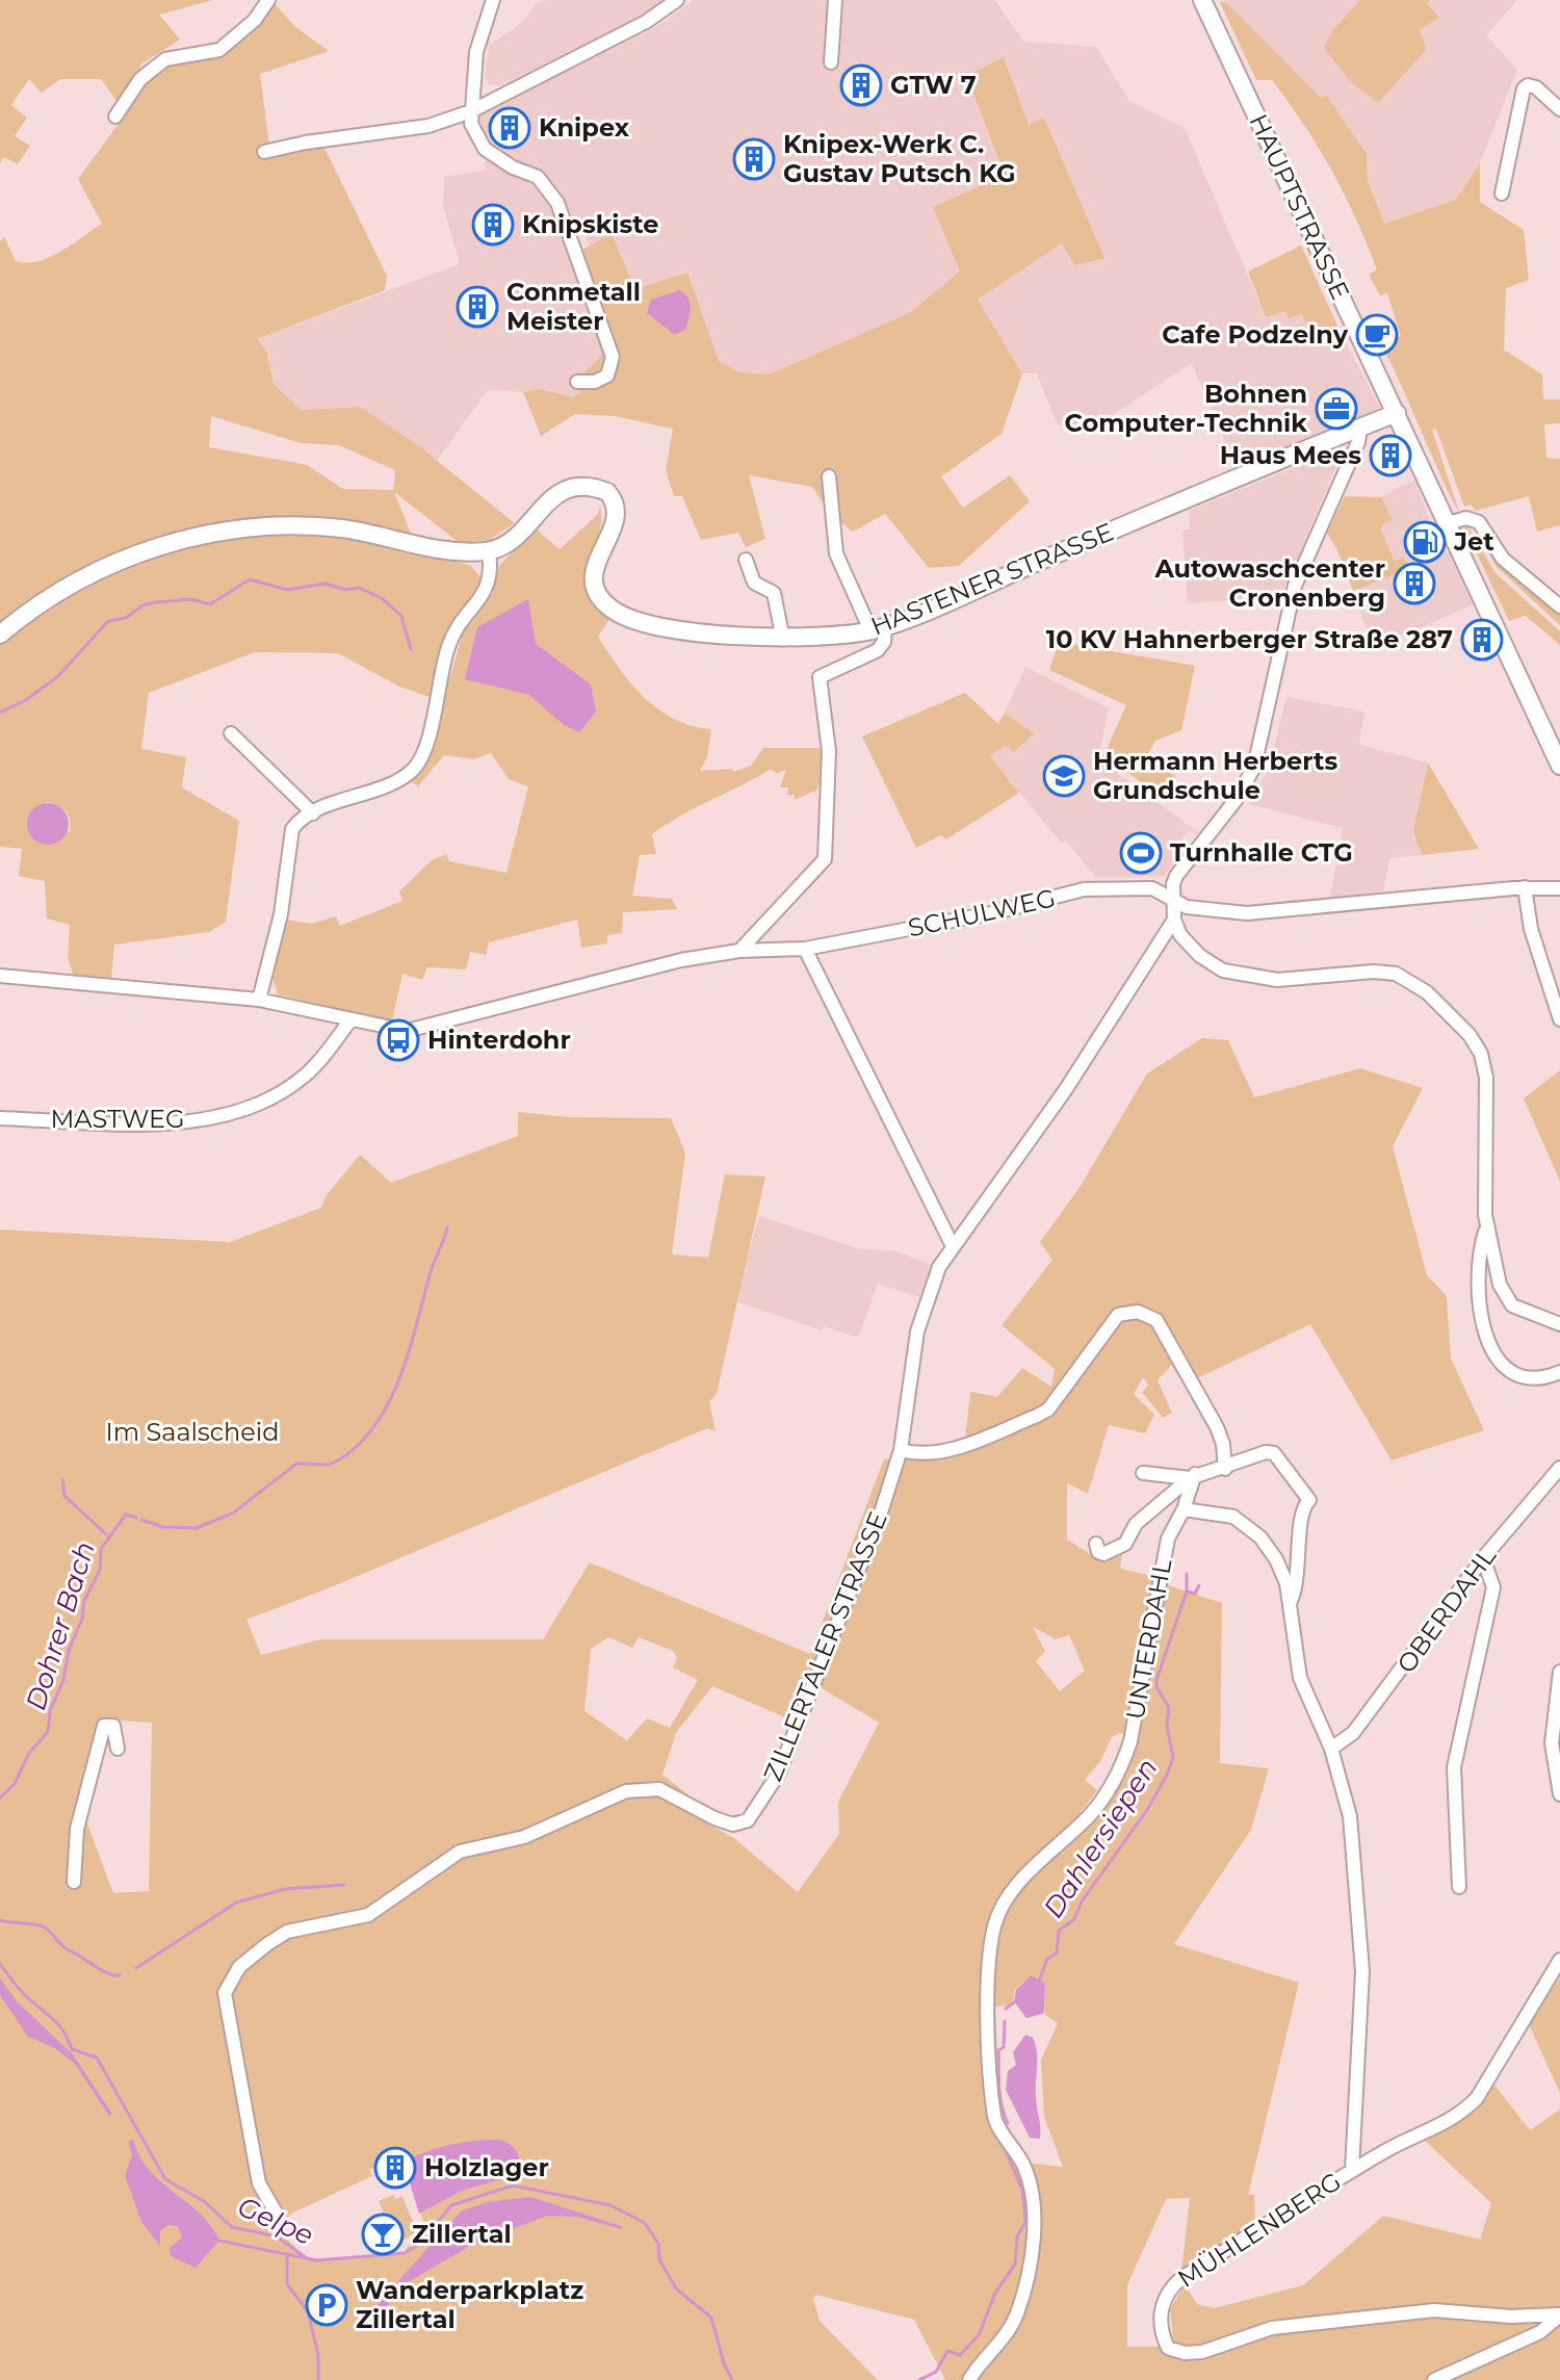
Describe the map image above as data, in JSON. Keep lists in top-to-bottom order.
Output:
{
  "streets": {
    "main road": ["HAUPTSTRASSE", "HASTENER STRASSE"],
    "street": [
      "SCHULWEG",
      "MASTWEG",
      "OBERDAHL",
      "UNTERDAHL",
      "ZILLERTALER STRASSE",
      "MÜHLENBERG"
    ]
  },
  "crossings": [
    ["HAUPTSTRASSE", "HASTENER STRASSE"],
    ["SCHULWEG", "MASTWEG"]
  ],
  "water": ["Dohrer Bach", "Dahlersiepen", "Gelpe"],
  "parks": ["Im Saalscheid"],
  "places": {
    "building": [
      "GTW 7",
      "Knipex",
      "Knipex-Werk C. Gustav Putsch KG",
      "Knipskiste",
      "Conmetall Meister",
      "Haus Mees",
      "Autowaschcenter Cronenberg",
      "10 KV Hahnerberger Straße 287",
      "Holzlager"
    ],
    "cafe": ["Cafe Podzelny"],
    "office": ["Bohnen Computer-Technik"],
    "fuel station": ["Jet"],
    "school or university": ["Hermann Herberts Grundschule"],
    "sports": ["Turnhalle CTG"],
    "bus stop": ["Hinterdohr"],
    "bar": ["Zillertal"],
    "parking": ["Wanderparkplatz Zillertal"]
  }
}
